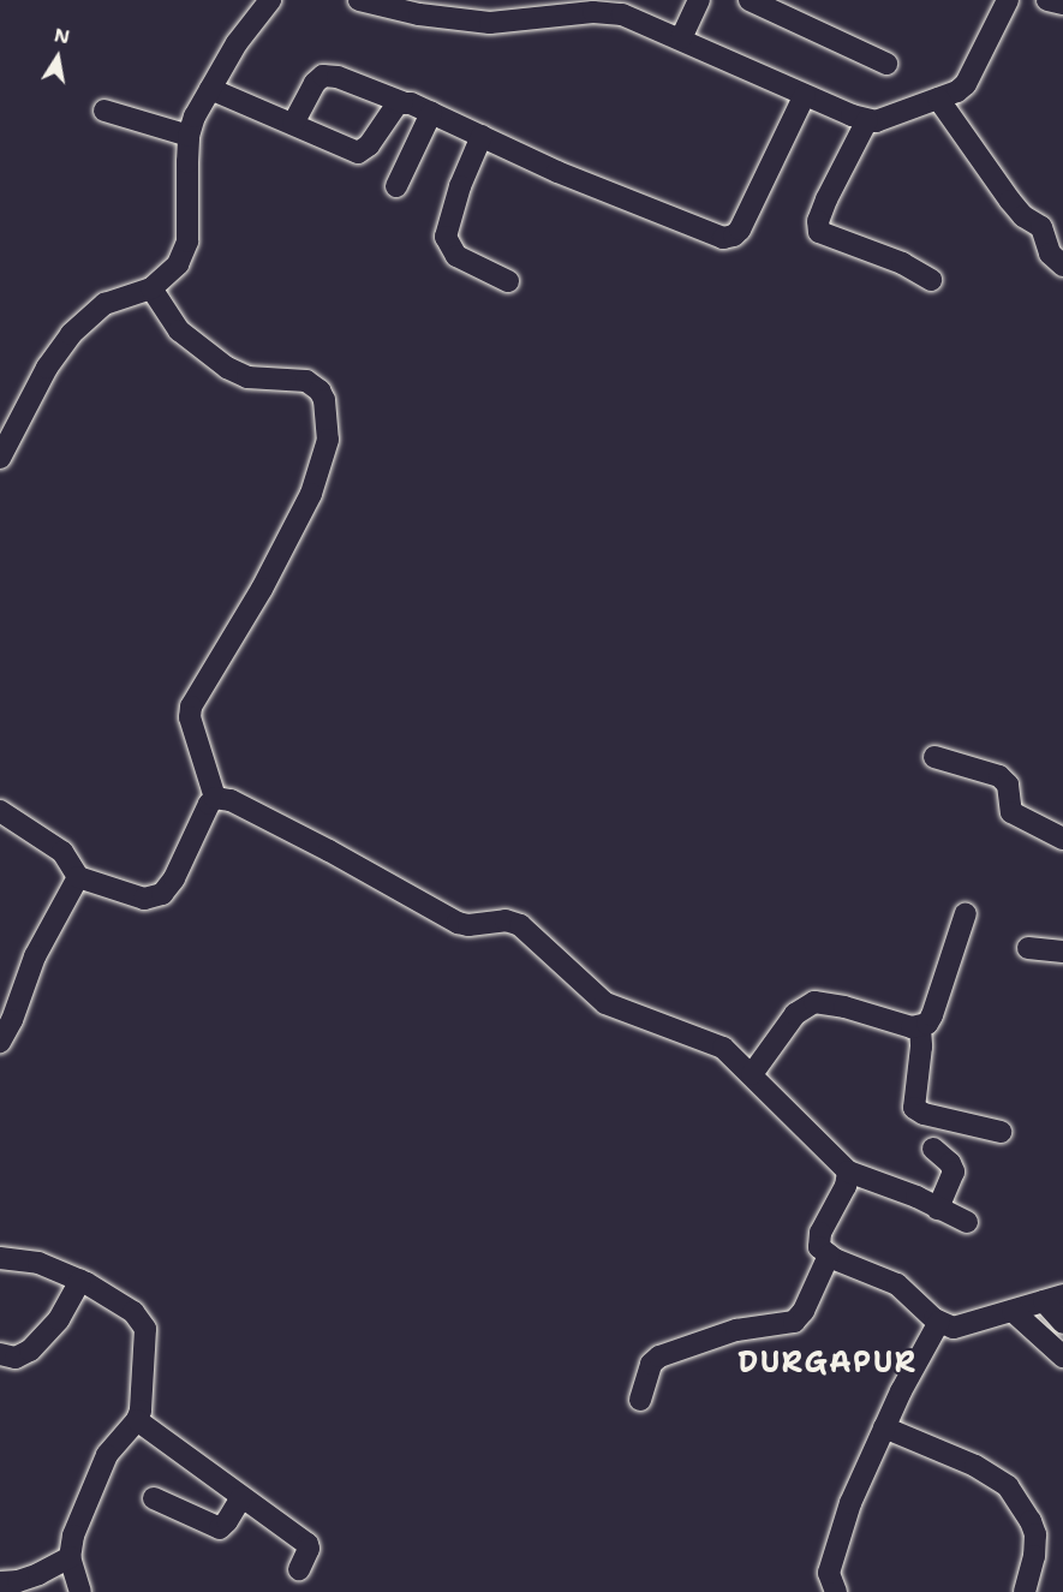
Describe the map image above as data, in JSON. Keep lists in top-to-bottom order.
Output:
{
  "districts": ["DURGAPUR"],
  "north": "top"
}
